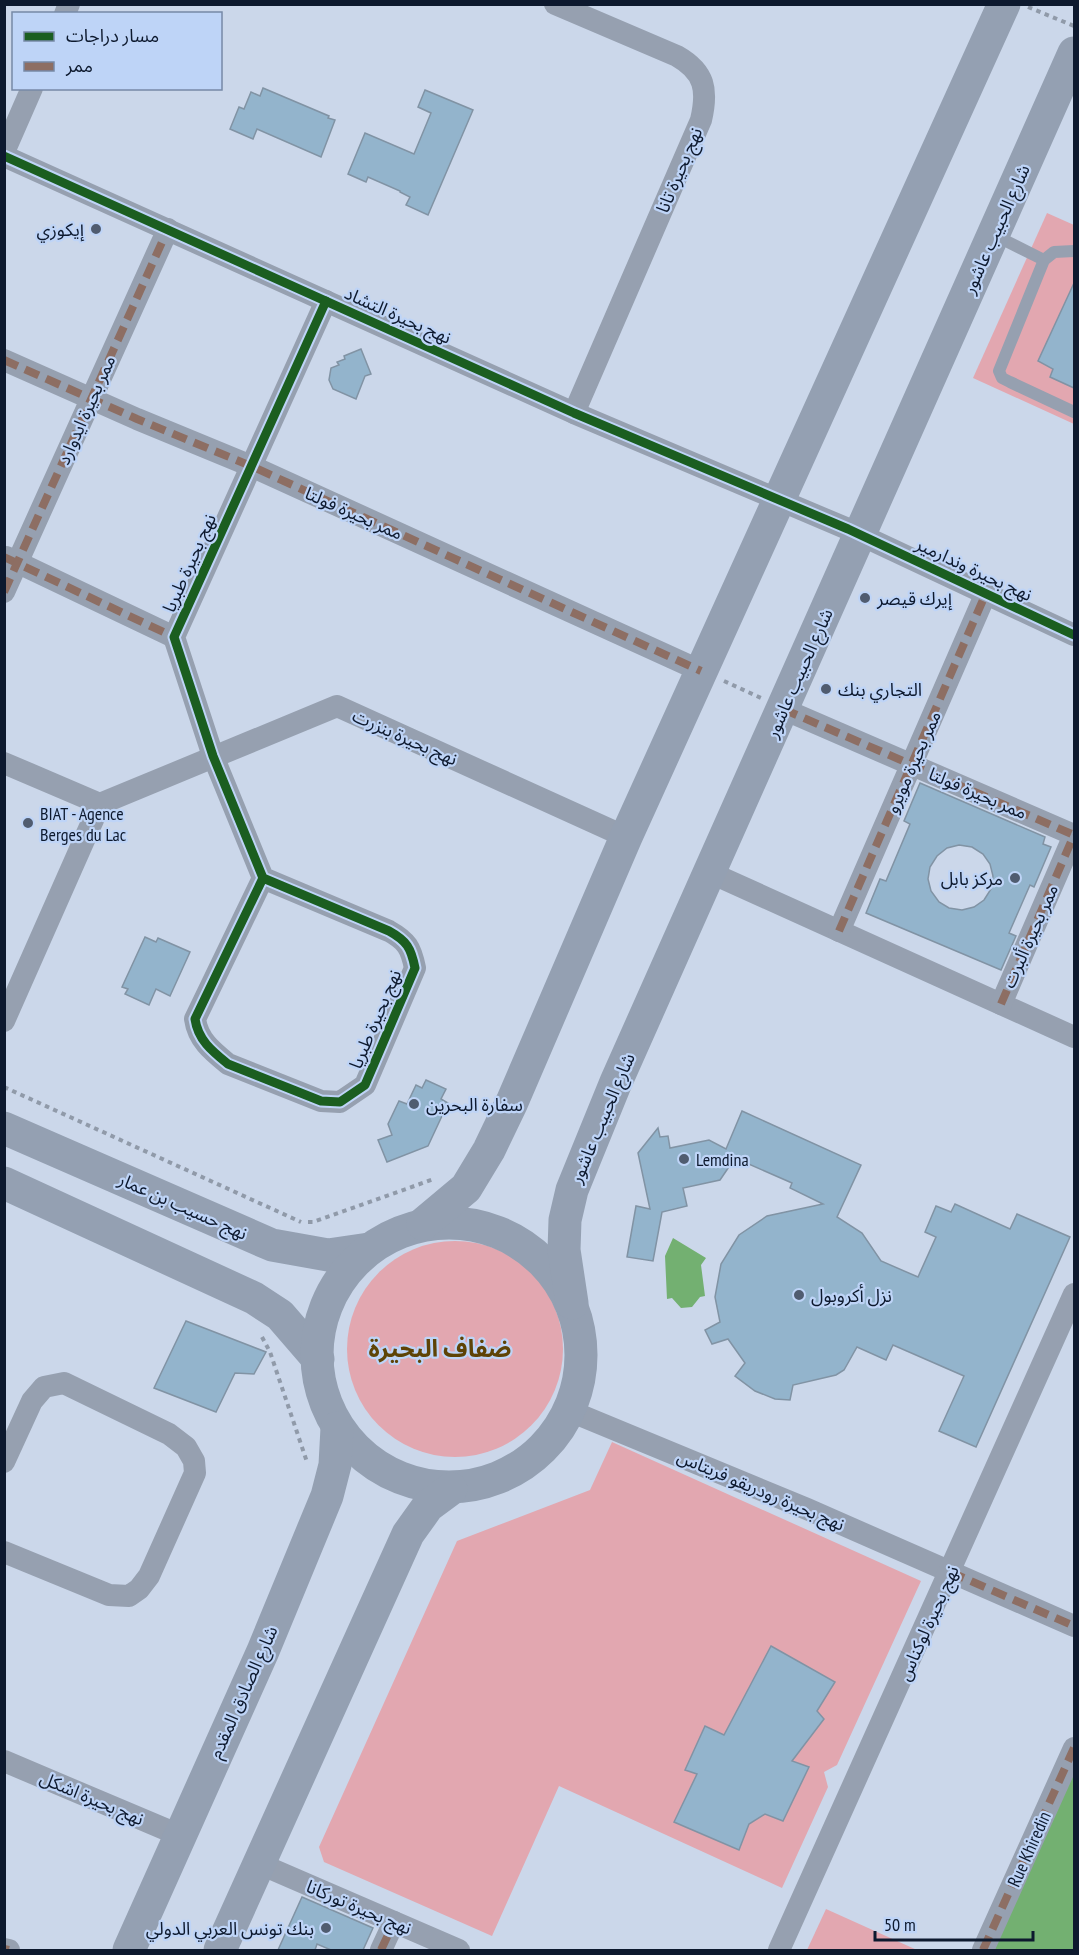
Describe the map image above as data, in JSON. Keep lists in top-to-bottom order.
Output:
{
  "streets": {
    "main road": ["شارع الحبيب عاشور", "نهج حسيب بن عمار", "شارع الصادق المقدم"],
    "street": [
      "نهج بحيرة تانا",
      "نهج بحيرة التشاد",
      "ممر بحيرة ايدوارد",
      "ممر بحيرة فولتا",
      "نهج بحيرة طبريا",
      "نهج بحيرة وندارمير",
      "نهج بحيرة بنزرت",
      "ممر بحيرة مويرو",
      "ممر بحيرة ألبرت",
      "نهج بحيرة رودريقو فريتاس",
      "نهج بحيرة لوكناس",
      "نهج بحيرة اشكل",
      "Rue Khiredin",
      "نهج بحيرة توركانا"
    ]
  },
  "crossings": [
    ["نهج بحيرة تانا", "نهج بحيرة التشاد"],
    ["شارع الحبيب عاشور", "ممر بحيرة فولتا"],
    ["شارع الحبيب عاشور", "نهج بحيرة وندارمير"],
    ["شارع الحبيب عاشور", "نهج بحيرة رودريقو فريتاس"],
    ["نهج بحيرة التشاد", "ممر بحيرة ايدوارد"],
    ["نهج بحيرة التشاد", "نهج بحيرة طبريا"],
    ["نهج بحيرة التشاد", "نهج بحيرة وندارمير"],
    ["ممر بحيرة ايدوارد", "ممر بحيرة فولتا"],
    ["ممر بحيرة فولتا", "نهج بحيرة طبريا"],
    ["ممر بحيرة فولتا", "ممر بحيرة مويرو"],
    ["ممر بحيرة فولتا", "ممر بحيرة ألبرت"],
    ["نهج بحيرة طبريا", "نهج بحيرة بنزرت"],
    ["نهج بحيرة وندارمير", "ممر بحيرة مويرو"],
    ["نهج بحيرة رودريقو فريتاس", "نهج بحيرة لوكناس"],
    ["شارع الصادق المقدم", "نهج بحيرة اشكل"]
  ],
  "districts": ["ضفاف البحيرة"],
  "places": [
    "إيكوزي",
    "إيرك قيصر",
    "التجاري بنك",
    "BIAT - Agence Berges du Lac",
    "مركز بابل",
    "سفارة البحرين",
    "Lemdina",
    "نزل أكروبول",
    "بنك تونس العربي الدولي"
  ],
  "legend": ["مسار دراجات", "ممر"],
  "scale_bar": "50 m"
}
